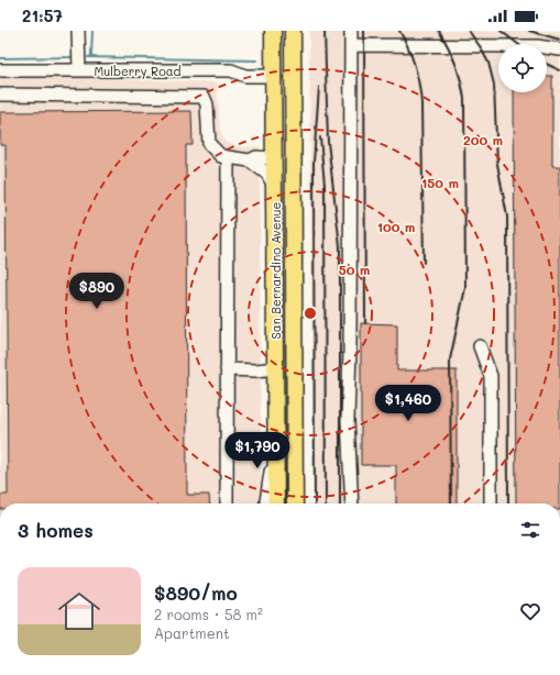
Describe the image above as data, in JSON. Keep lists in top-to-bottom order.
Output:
{
  "streets": {
    "main road": ["San Bernardino Avenue"],
    "street": ["Mulberry Road"]
  },
  "crossings": [
    ["Mulberry Road", "San Bernardino Avenue"]
  ],
  "page": {
    "status": "21:57",
    "price": ["$890", "$1,460", "$1,790"],
    "heading": "3 homes",
    "list": [
      {
        "name": "$890/mo",
        "note": "2 rooms · 58 m² · Apartment"
      }
    ]
  },
  "rings": [
    "200 m",
    "150 m",
    "100 m",
    "50 m"
  ]
}
